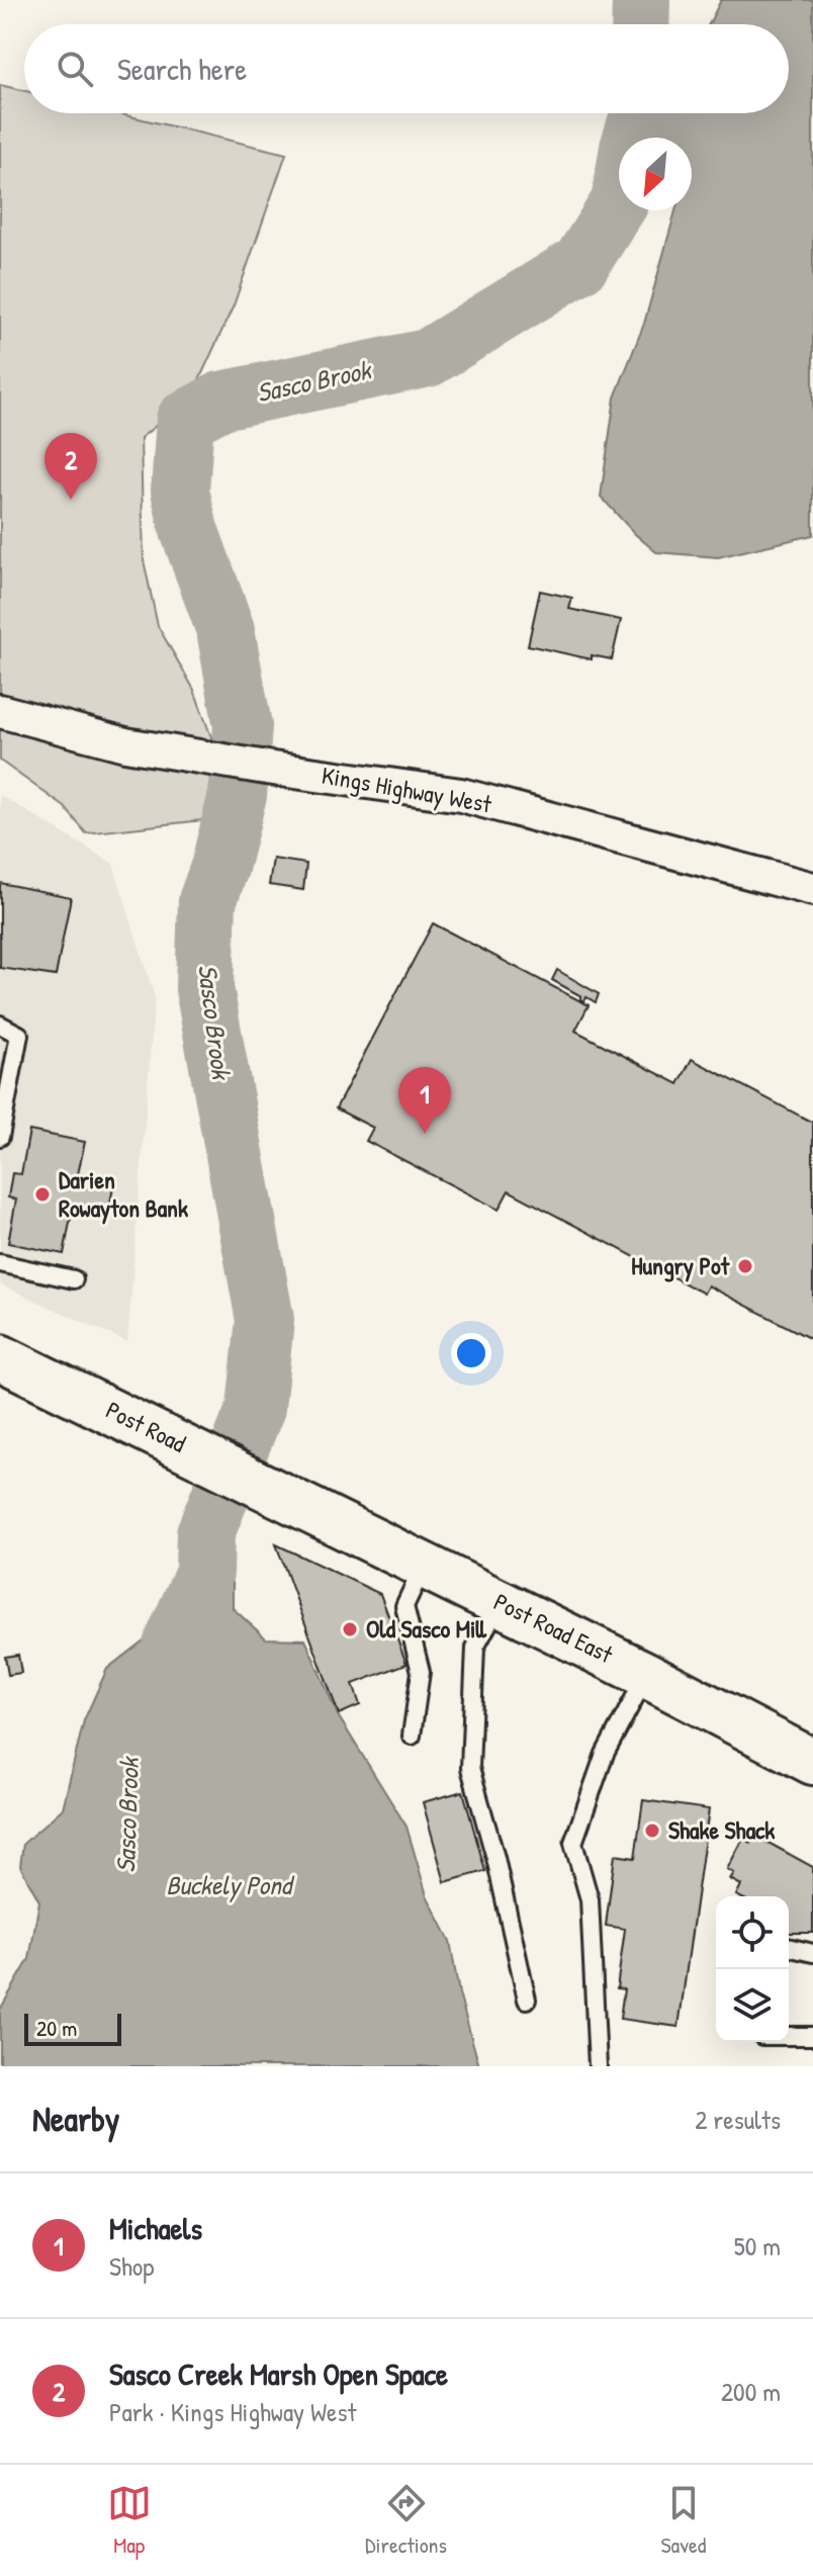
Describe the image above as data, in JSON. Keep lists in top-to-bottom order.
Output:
{
  "streets": {
    "main road": ["Post Road", "Post Road East"],
    "street": ["Kings Highway West"]
  },
  "crossings": [
    ["Post Road", "Post Road East"]
  ],
  "water": ["Sasco Brook", "Buckely Pond"],
  "places": [
    "Darien Rowayton Bank",
    "Hungry Pot",
    "Old Sasco Mill",
    "Shake Shack"
  ],
  "scale_bar": "20 m",
  "north": "bottom left",
  "page": {
    "search": "Search here",
    "pins": ["2", "1"],
    "scale": "20 m",
    "heading": ["Nearby", "2 results"],
    "list": [
      {
        "mark": "1",
        "name": "Michaels",
        "note": "Shop",
        "value": "50 m"
      },
      {
        "mark": "2",
        "name": "Sasco Creek Marsh Open Space",
        "note": "Park · Kings Highway West",
        "value": "200 m"
      }
    ],
    "nav": ["Map", "Directions", "Saved"]
  }
}
